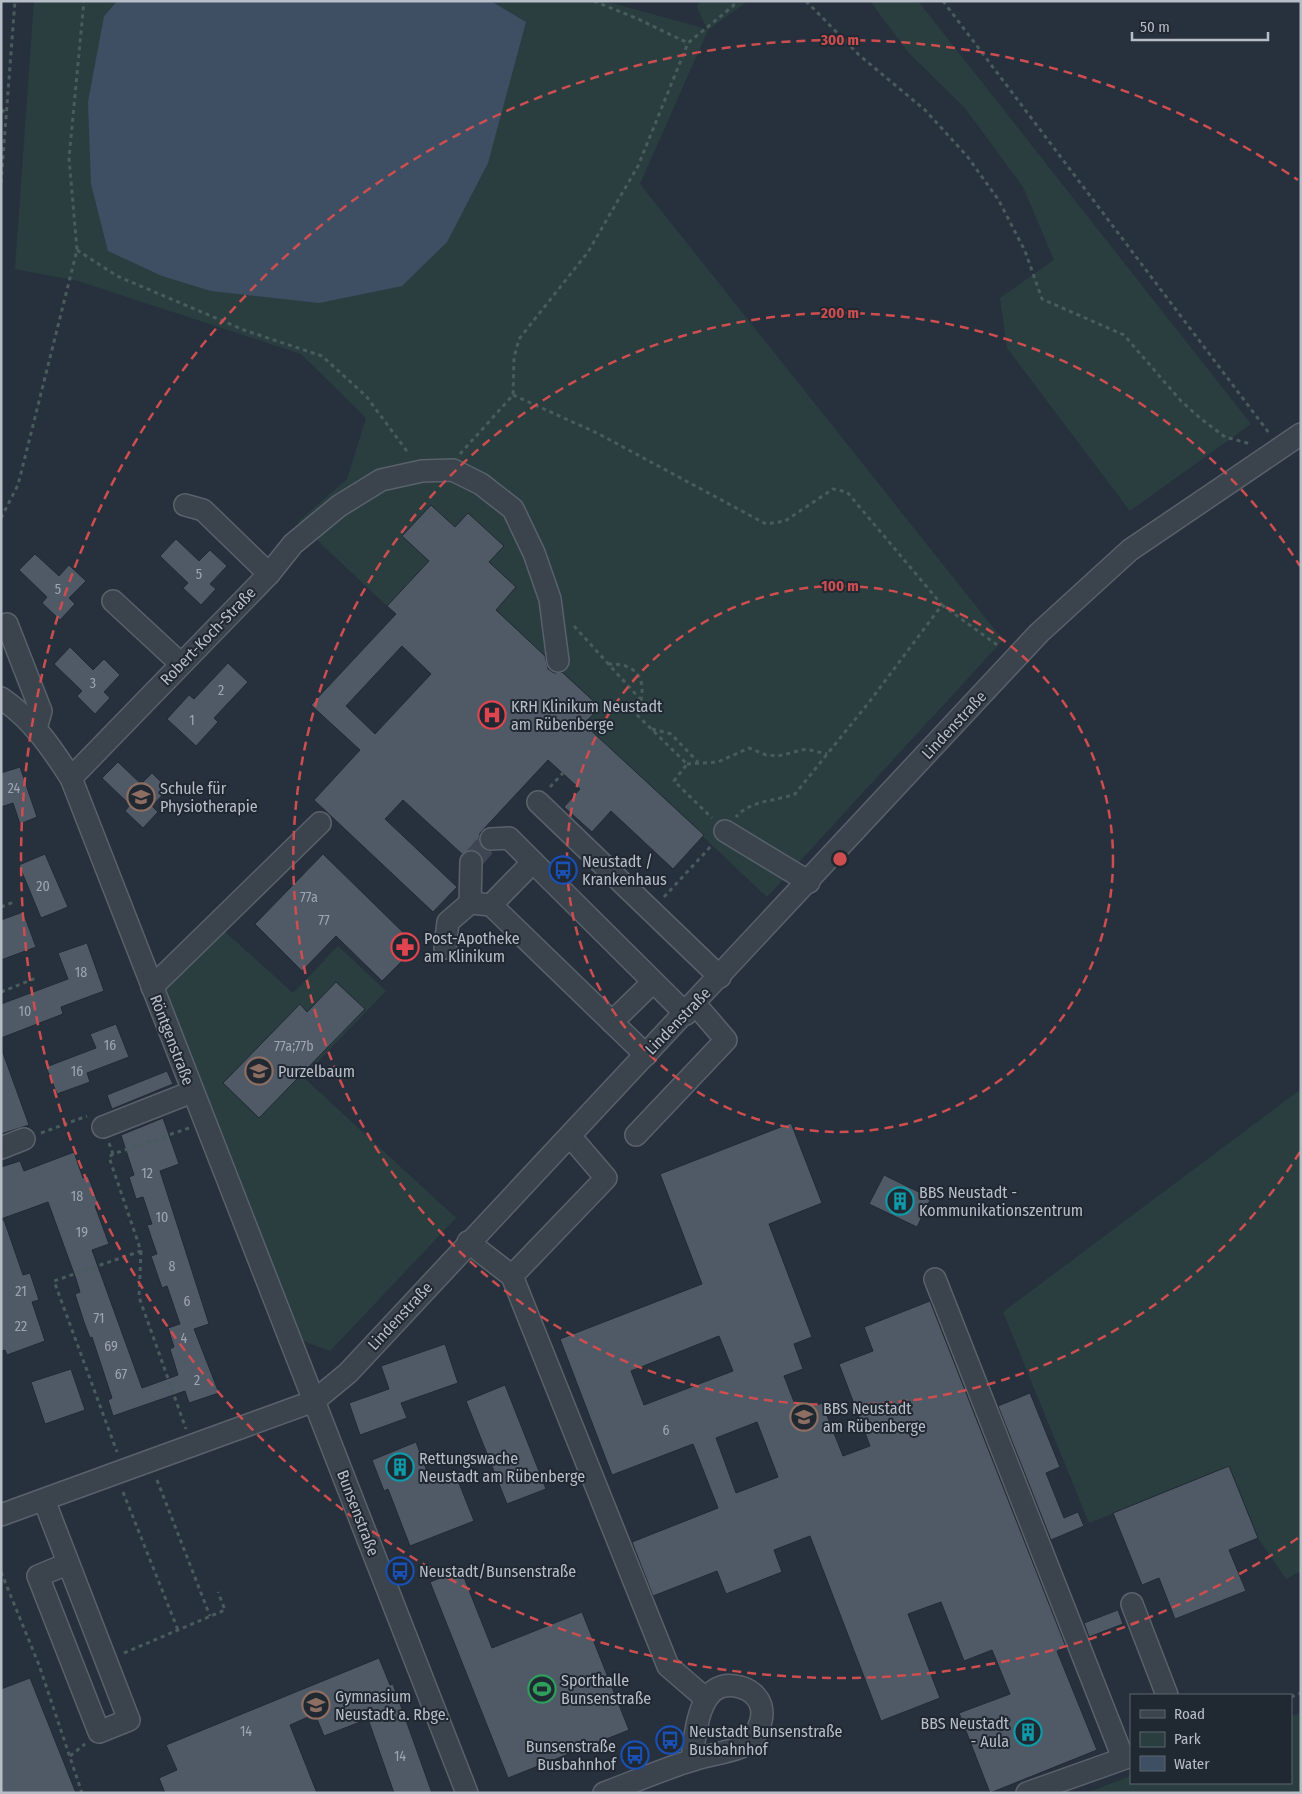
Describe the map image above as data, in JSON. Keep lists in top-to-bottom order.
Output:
{
  "streets": {
    "street": [
      "Robert-Koch-Straße",
      "Lindenstraße",
      "Röntgenstraße",
      "Bunsenstraße"
    ]
  },
  "crossings": [
    ["Robert-Koch-Straße", "Röntgenstraße"],
    ["Lindenstraße", "Röntgenstraße"],
    ["Lindenstraße", "Bunsenstraße"],
    ["Röntgenstraße", "Bunsenstraße"]
  ],
  "places": {
    "hospital": ["KRH Klinikum Neustadt am Rübenberge"],
    "school or university": [
      "Schule für Physiotherapie",
      "Purzelbaum",
      "BBS Neustadt am Rübenberge",
      "Gymnasium Neustadt a. Rbge."
    ],
    "bus stop": [
      "Neustadt / Krankenhaus",
      "Neustadt/Bunsenstraße",
      "Neustadt Bunsenstraße Busbahnhof",
      "Bunsenstraße Busbahnhof"
    ],
    "pharmacy": ["Post-Apotheke am Klinikum"],
    "building": ["BBS Neustadt - Kommunikationszentrum", "Rettungswache Neustadt am Rübenberge", "BBS Neustadt - Aula"],
    "sports": ["Sporthalle Bunsenstraße"]
  },
  "house_numbers": [
    "5",
    "5",
    "3",
    "2",
    "1",
    "24",
    "20",
    "77a",
    "77",
    "18",
    "10",
    "16",
    "77a;77b",
    "16",
    "12",
    "18",
    "10",
    "19",
    "8",
    "21",
    "6",
    "71",
    "22",
    "4",
    "69",
    "67",
    "2",
    "6",
    "14",
    "14"
  ],
  "legend": ["Road", "Park", "Water"],
  "scale_bar": "50 m",
  "rings": ["300 m", "200 m", "100 m"]
}
